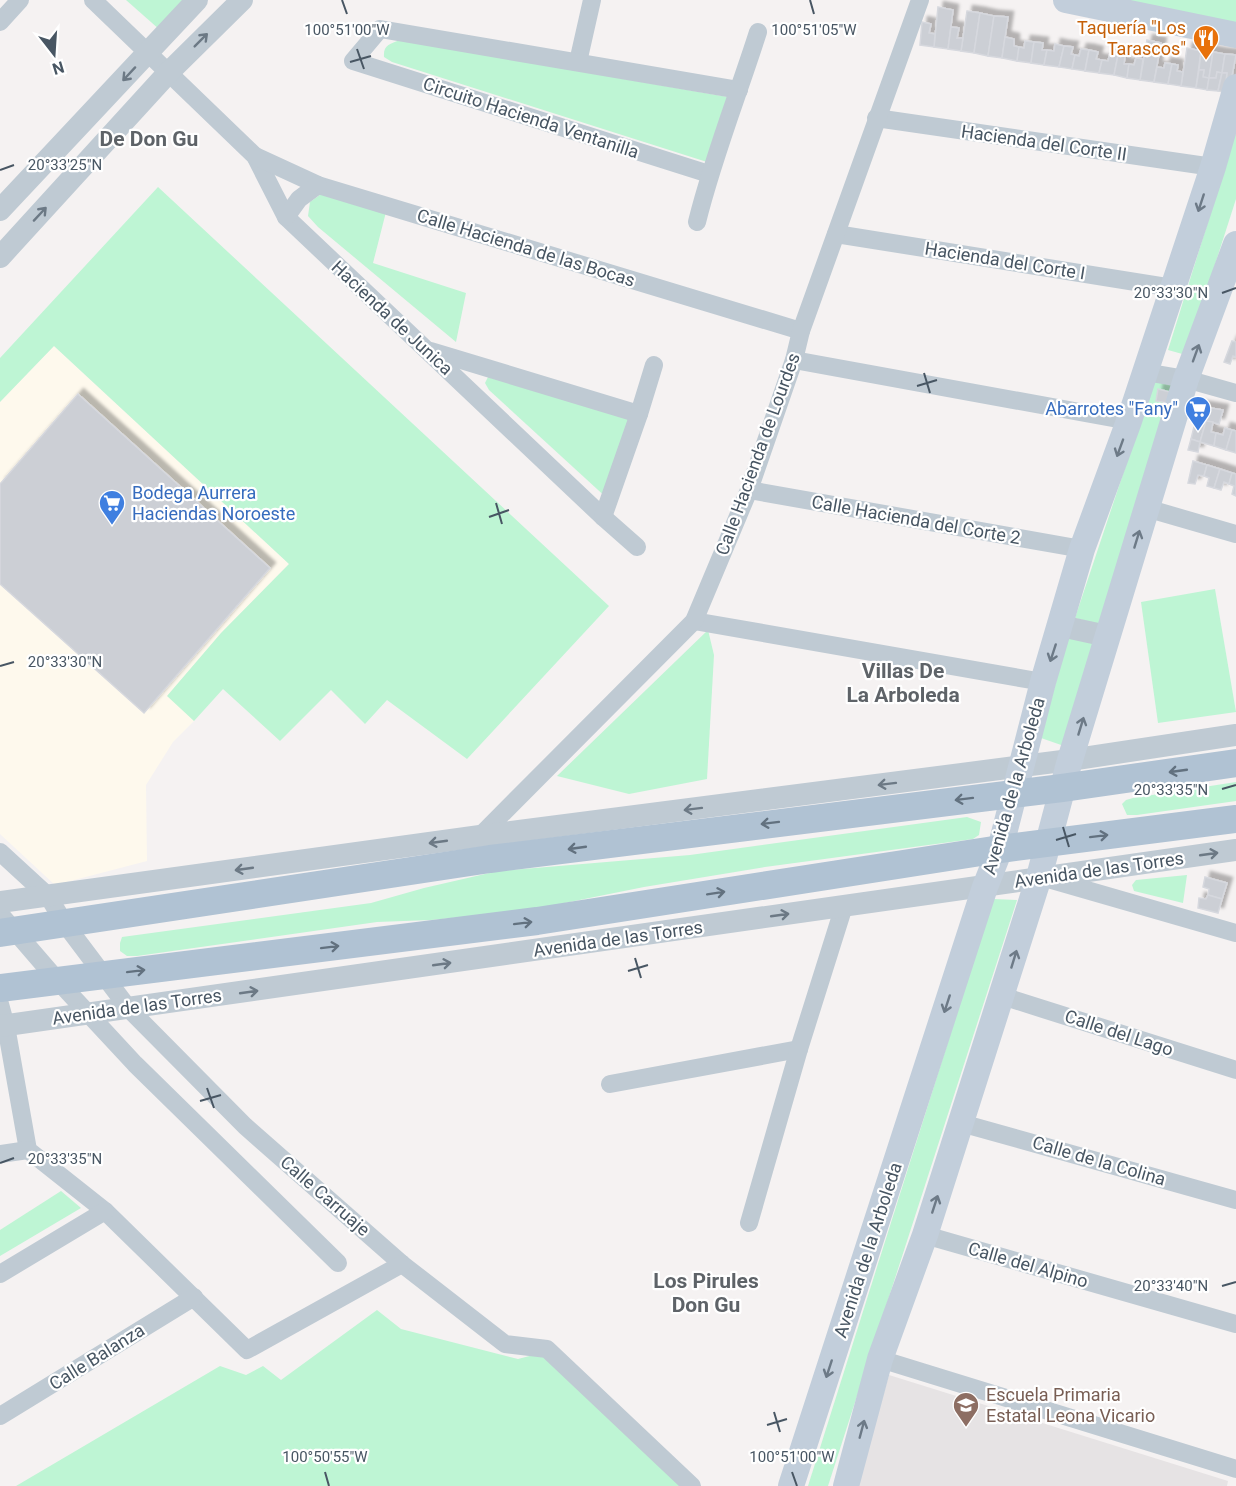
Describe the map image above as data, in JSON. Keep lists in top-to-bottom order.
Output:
{
  "streets": {
    "main road": ["Avenida de la Arboleda", "Avenida de las Torres"],
    "street": [
      "Circuito Hacienda Ventanilla",
      "Hacienda del Corte II",
      "Calle Hacienda de las Bocas",
      "Hacienda del Corte I",
      "Hacienda de Junica",
      "Calle Hacienda de Lourdes",
      "Calle Hacienda del Corte 2",
      "Calle del Lago",
      "Calle de la Colina",
      "Calle Carruaje",
      "Calle del Alpino",
      "Calle Balanza"
    ]
  },
  "crossings": [
    ["Hacienda del Corte II", "Calle Hacienda de Lourdes"],
    ["Hacienda del Corte II", "Avenida de la Arboleda"],
    ["Calle Hacienda de las Bocas", "Hacienda de Junica"],
    ["Calle Hacienda de las Bocas", "Calle Hacienda de Lourdes"],
    ["Hacienda del Corte I", "Calle Hacienda de Lourdes"],
    ["Hacienda del Corte I", "Avenida de la Arboleda"],
    ["Calle Hacienda de Lourdes", "Calle Hacienda del Corte 2"],
    ["Calle Hacienda del Corte 2", "Avenida de la Arboleda"],
    ["Avenida de la Arboleda", "Avenida de las Torres"],
    ["Avenida de las Torres", "Calle Carruaje"]
  ],
  "districts": ["De Don Gu", "Villas De La Arboleda", "Los Pirules Don Gu"],
  "places": {
    "restaurant": ["Taquería \"Los Tarascos\""],
    "supermarket": ["Abarrotes \"Fany\"", "Bodega Aurrera Haciendas Noroeste"],
    "school or university": ["Escuela Primaria Estatal Leona Vicario"]
  },
  "north": "bottom",
  "coordinates": [
    "100°51'00\"W",
    "100°51'05\"W",
    "20°33'25\"N",
    "20°33'30\"N",
    "20°33'35\"N",
    "20°33'40\"N",
    "100°50'55\"W"
  ]
}
